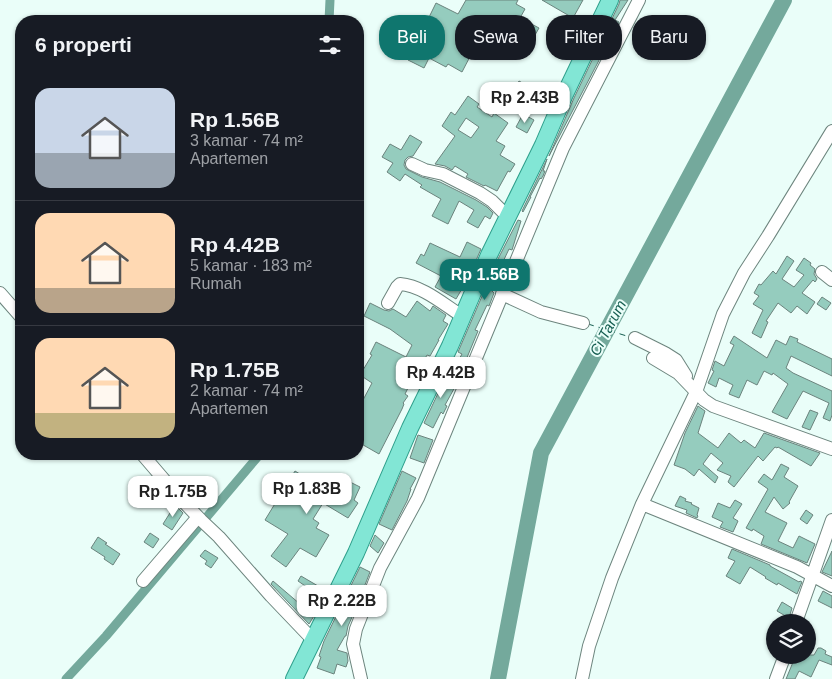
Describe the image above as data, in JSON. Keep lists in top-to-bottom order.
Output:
{
  "water": ["Ci Tarum"],
  "page": {
    "chip": [
      "Beli",
      "Sewa",
      "Filter",
      "Baru"
    ],
    "heading": "6 properti",
    "list": [
      {
        "name": "Rp 1.56B",
        "note": "3 kamar · 74 m² · Apartemen"
      },
      {
        "name": "Rp 4.42B",
        "note": "5 kamar · 183 m² · Rumah"
      },
      {
        "name": "Rp 1.75B",
        "note": "2 kamar · 74 m² · Apartemen"
      }
    ],
    "price": [
      "Rp 2.43B",
      "Rp 1.56B",
      "Rp 4.42B",
      "Rp 1.83B",
      "Rp 1.75B",
      "Rp 2.22B"
    ]
  }
}
